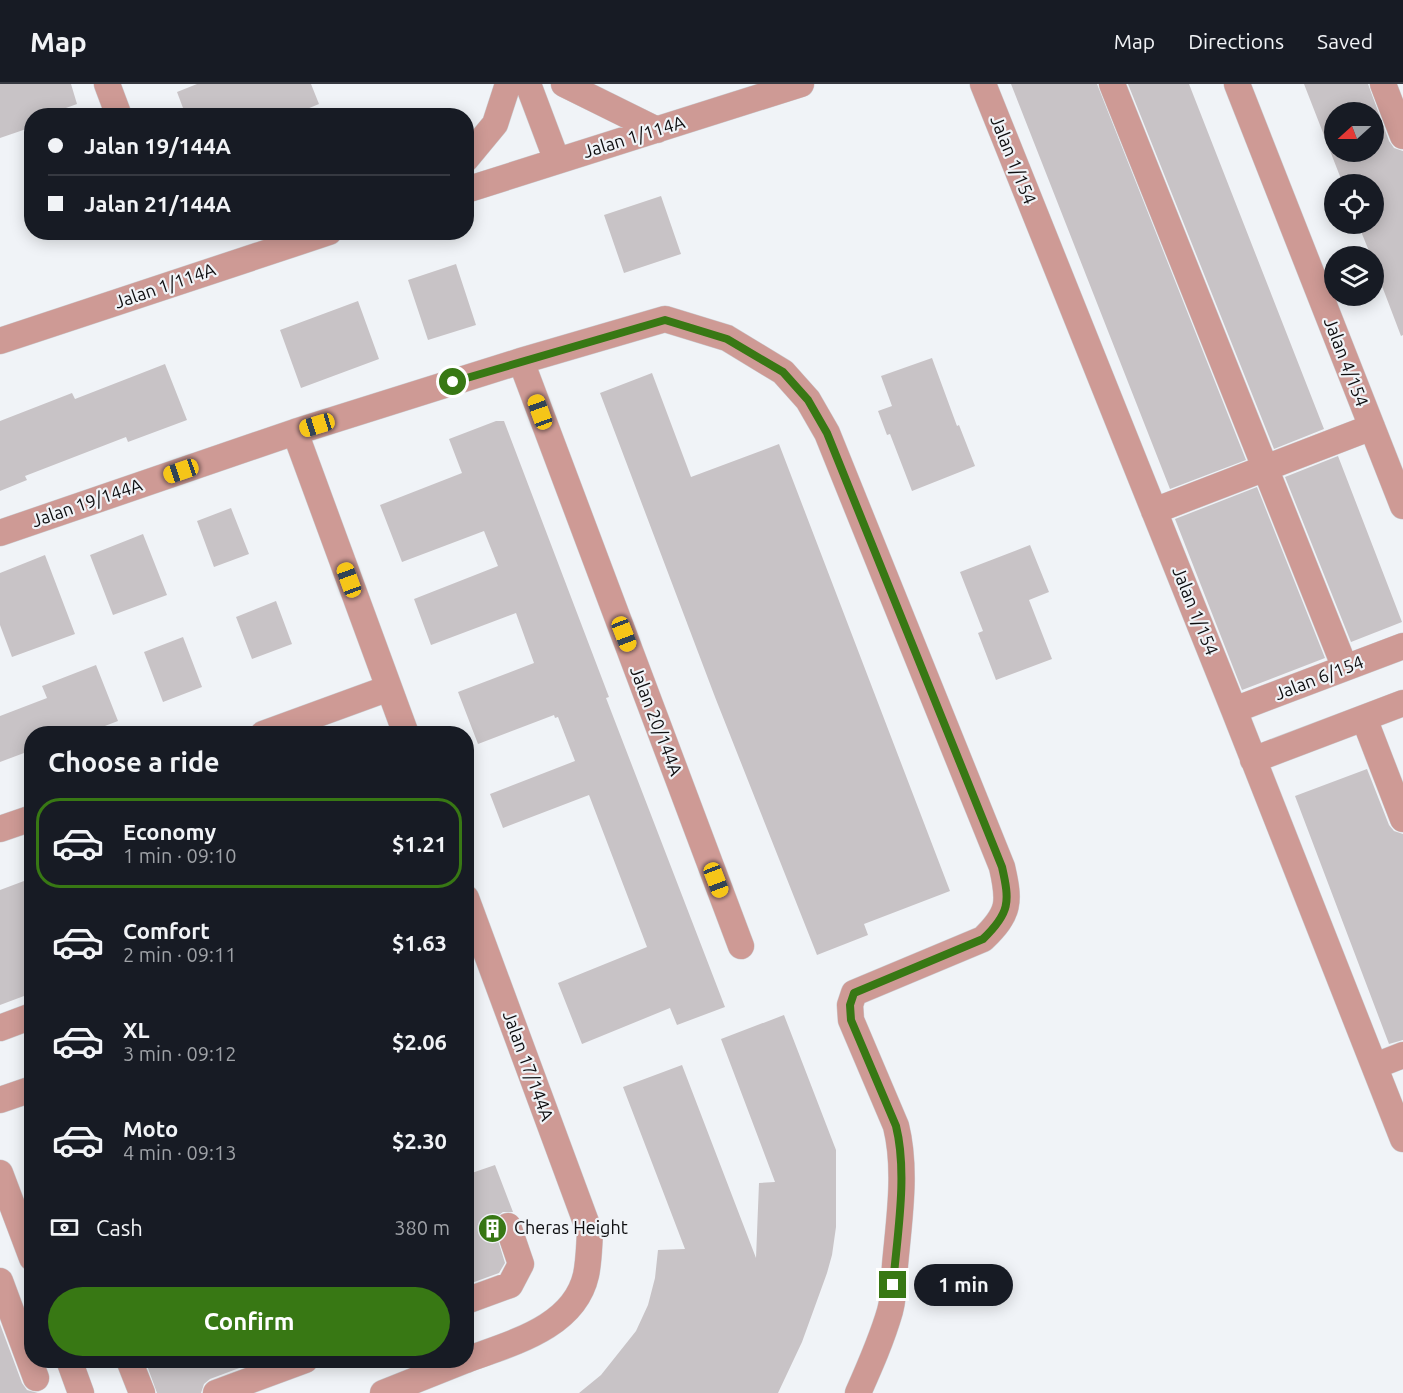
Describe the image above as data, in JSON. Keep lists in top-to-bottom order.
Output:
{
  "streets": {
    "street": [
      "Jalan 1/114A",
      "Jalan 1/154",
      "Jalan 4/154",
      "Jalan 19/144A",
      "Jalan 6/154",
      "Jalan 20/144A",
      "Jalan 17/144A"
    ]
  },
  "crossings": [
    ["Jalan 1/154", "Jalan 6/154"],
    ["Jalan 19/144A", "Jalan 20/144A"]
  ],
  "places": {
    "building": ["Cheras Height"]
  },
  "north": "left",
  "page": {
    "header": "Map",
    "nav": ["Map", "Directions", "Saved"],
    "banner": ["Jalan 19/144A", "Jalan 21/144A"],
    "heading": "Choose a ride",
    "list": [
      {
        "name": "Economy",
        "note": "1 min · 09:10",
        "value": "$1.21"
      },
      {
        "name": "Comfort",
        "note": "2 min · 09:11",
        "value": "$1.63"
      },
      {
        "name": "XL",
        "note": "3 min · 09:12",
        "value": "$2.06"
      },
      {
        "name": "Moto",
        "note": "4 min · 09:13",
        "value": "$2.30"
      }
    ],
    "pay": ["Cash", "380 m"],
    "bubble": "1 min",
    "buttons": "Confirm"
  }
}
